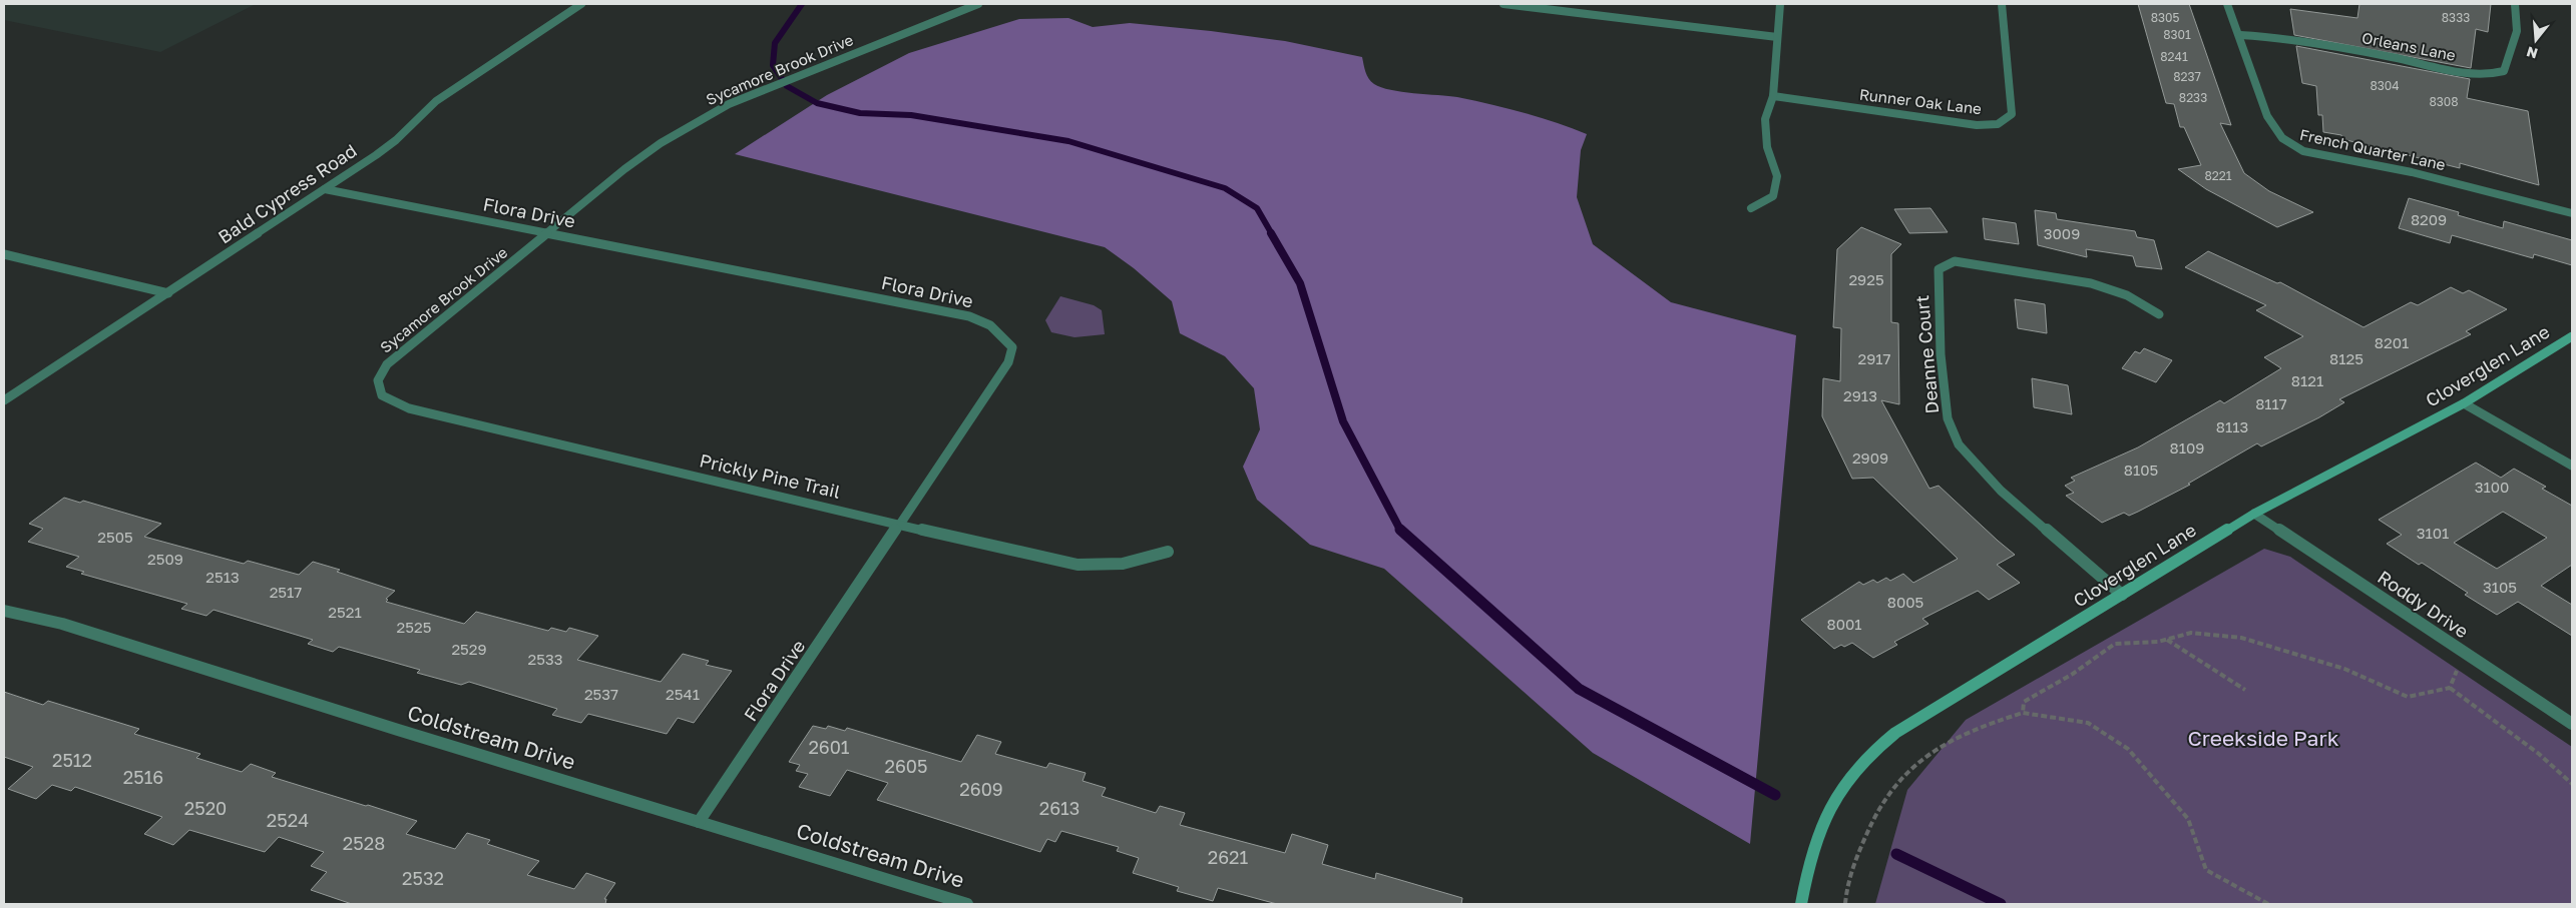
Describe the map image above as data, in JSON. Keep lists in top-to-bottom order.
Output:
{
  "streets": {
    "street": [
      "Orleans Lane",
      "Sycamore Brook Drive",
      "Runner Oak Lane",
      "French Quarter Lane",
      "Bald Cypress Road",
      "Flora Drive",
      "Deanne Court",
      "Cloverglen Lane",
      "Prickly Pine Trail",
      "Roddy Drive",
      "Coldstream Drive"
    ]
  },
  "crossings": [
    ["Orleans Lane", "French Quarter Lane"],
    ["Sycamore Brook Drive", "Flora Drive"],
    ["Sycamore Brook Drive", "Prickly Pine Trail"],
    ["Bald Cypress Road", "Flora Drive"],
    ["Flora Drive", "Prickly Pine Trail"],
    ["Flora Drive", "Coldstream Drive"],
    ["Deanne Court", "Cloverglen Lane"],
    ["Cloverglen Lane", "Roddy Drive"]
  ],
  "parks": ["Creekside Park"],
  "house_numbers": [
    "8305",
    "8333",
    "8301",
    "8241",
    "8237",
    "8304",
    "8233",
    "8308",
    "8221",
    "8209",
    "3009",
    "2925",
    "8201",
    "2917",
    "8125",
    "8121",
    "2913",
    "8117",
    "8113",
    "8109",
    "2909",
    "8105",
    "3100",
    "3101",
    "2505",
    "2509",
    "2513",
    "3105",
    "2517",
    "8005",
    "2521",
    "8001",
    "2525",
    "2529",
    "2533",
    "2537",
    "2541",
    "2601",
    "2512",
    "2605",
    "2516",
    "2609",
    "2520",
    "2613",
    "2524",
    "2528",
    "2621",
    "2532"
  ],
  "north": "bottom"
}
